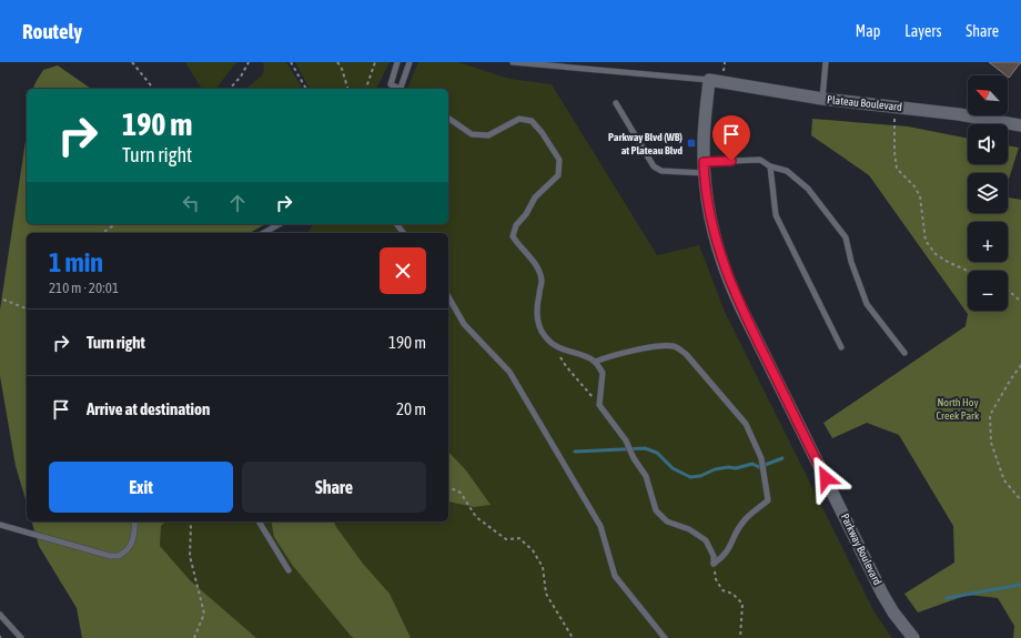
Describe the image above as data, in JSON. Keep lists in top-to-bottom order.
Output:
{
  "streets": {
    "street": ["Plateau Boulevard", "Parkway Boulevard"]
  },
  "crossings": [
    ["Plateau Boulevard", "Parkway Boulevard"]
  ],
  "parks": ["North Hoy Creek Park"],
  "places": {
    "transit": ["Parkway Blvd (WB) at Plateau Blvd"]
  },
  "north": "top left",
  "page": {
    "header": "Routely",
    "nav": ["Map", "Layers", "Share"],
    "map_buttons": ["+", "−"],
    "turn": ["190 m", "Turn right"],
    "heading": ["1 min", "210 m · 20:01"],
    "list": [
      {
        "name": "Turn right",
        "value": "190 m"
      },
      {
        "name": "Arrive at destination",
        "value": "20 m"
      }
    ],
    "buttons": ["Exit", "Share"]
  }
}
